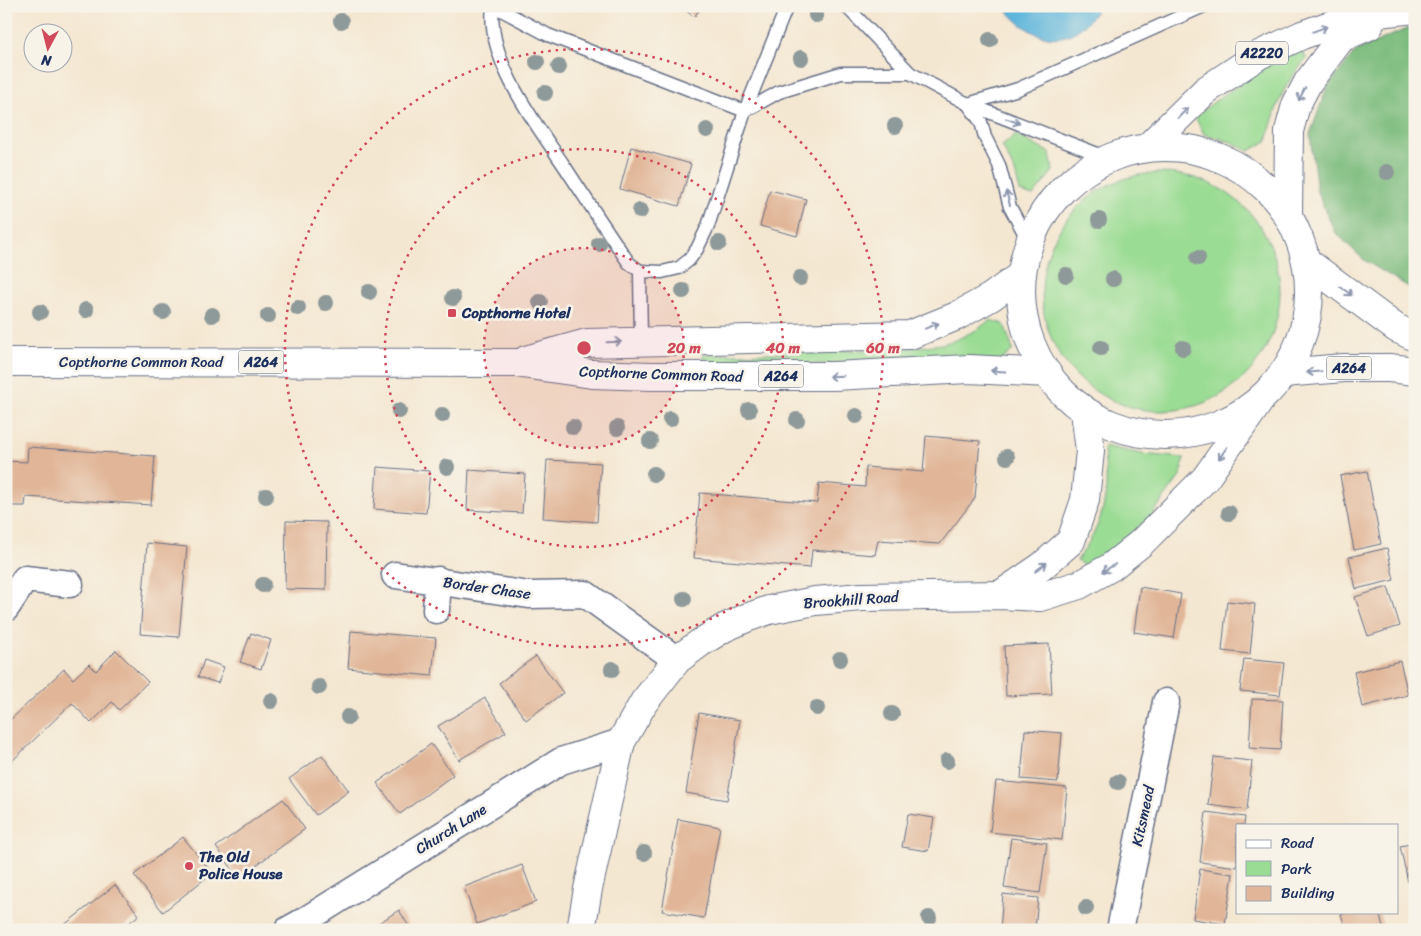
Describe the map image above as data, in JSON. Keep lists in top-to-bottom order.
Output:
{
  "streets": {
    "main road": [
      "A2220",
      "Copthorne Common Road",
      "A264",
      "Brookhill Road"
    ],
    "street": ["Border Chase", "Kitsmead", "Church Lane"]
  },
  "crossings": [
    ["Border Chase", "Brookhill Road"],
    ["Brookhill Road", "Church Lane"]
  ],
  "places": {
    "transit": ["Copthorne Hotel"],
    "other": ["The Old Police House"]
  },
  "legend": ["Road", "Park", "Building"],
  "north": "bottom",
  "rings": ["20 m", "40 m", "60 m"]
}
